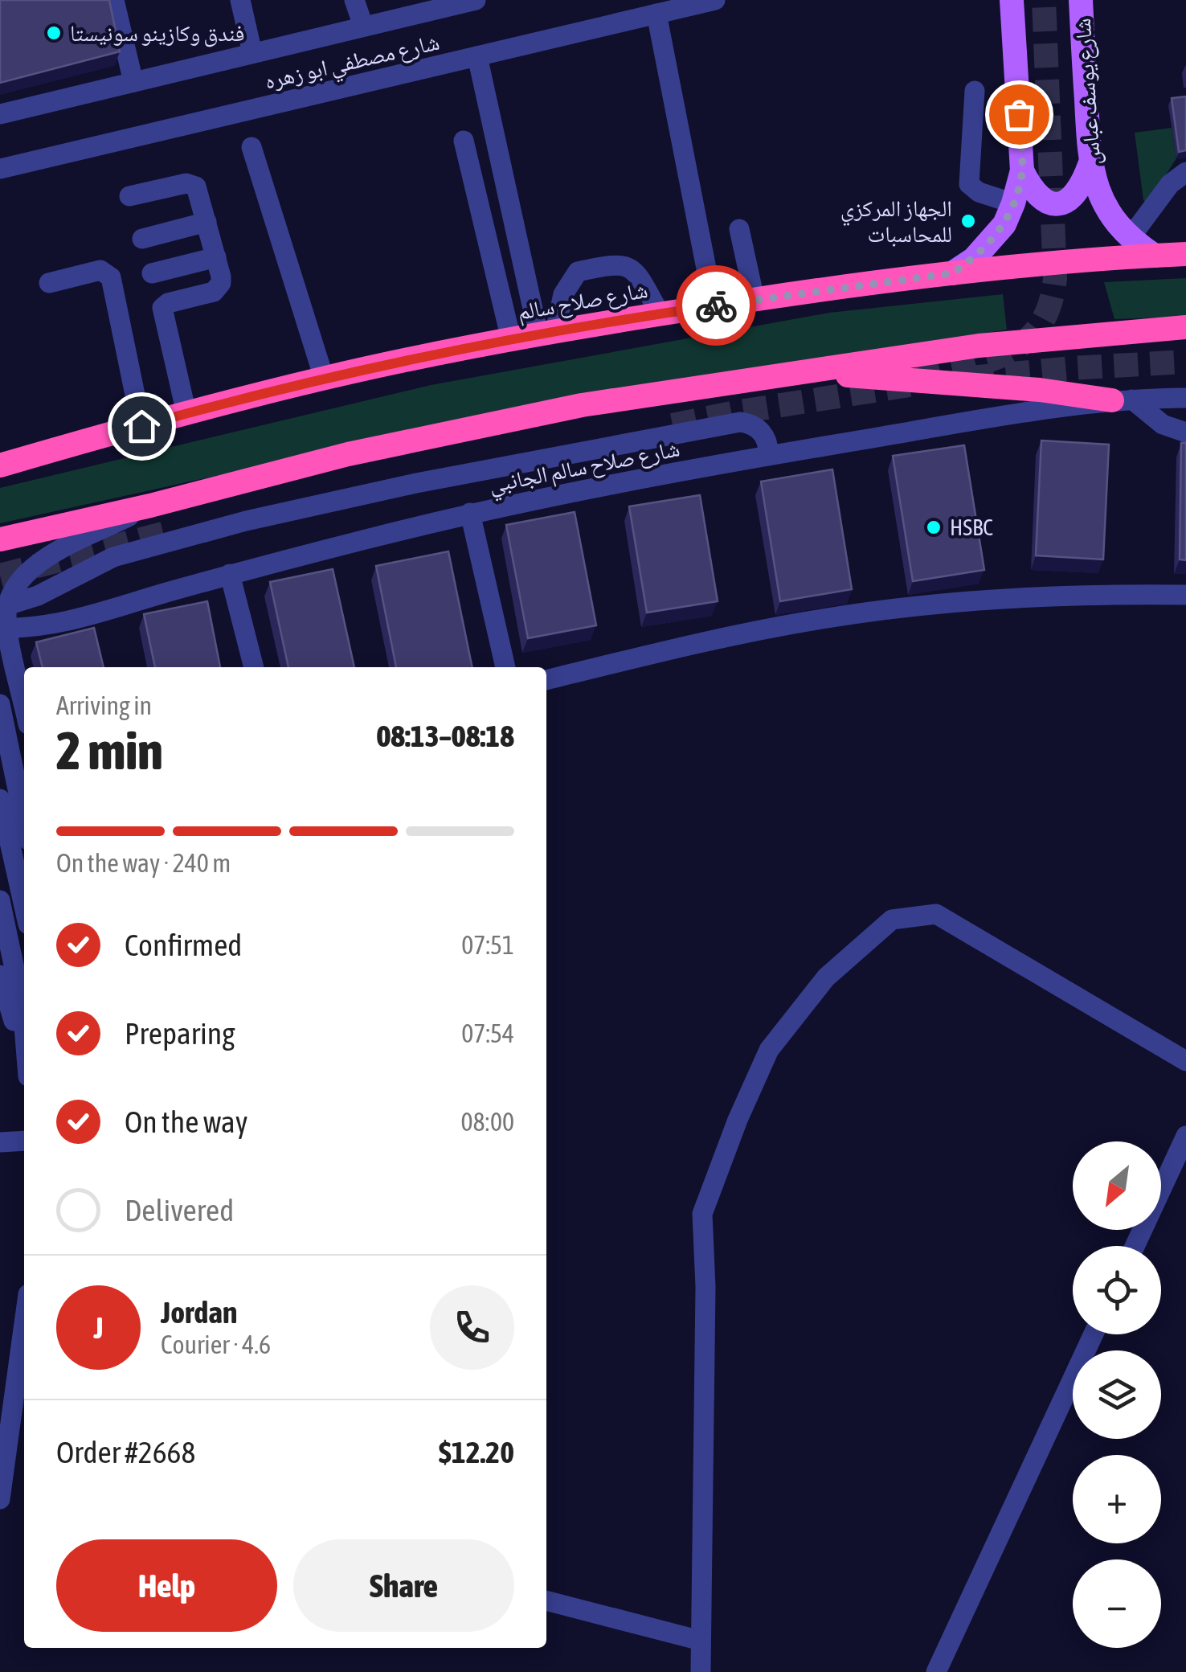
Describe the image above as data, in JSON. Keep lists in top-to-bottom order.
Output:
{
  "streets": {
    "highway": ["شارع صلاح سالم"],
    "main road": ["شارع يوسف عباس"],
    "street": ["شارع مصطفي ابو زهره", "شارع صلاح سالم الجانبي"]
  },
  "crossings": [
    ["شارع يوسف عباس", "شارع صلاح سالم"]
  ],
  "places": ["فندق وكازينو سونيستا", "الجهاز المركزي للمحاسبات", "HSBC"],
  "north": "bottom left",
  "page": {
    "heading": ["2 min", "Arriving in", "08:13–08:18"],
    "panel": [
      "Jordan",
      "Courier · 4.6",
      "Order #2668",
      "$12.20"
    ],
    "bar": "On the way · 240 m",
    "list": [
      ["Confirmed", "07:51"],
      ["Preparing", "07:54"],
      ["On the way", "08:00"],
      "Delivered"
    ],
    "map_buttons": ["+", "−"],
    "round": "J",
    "buttons": ["Help", "Share"]
  }
}
